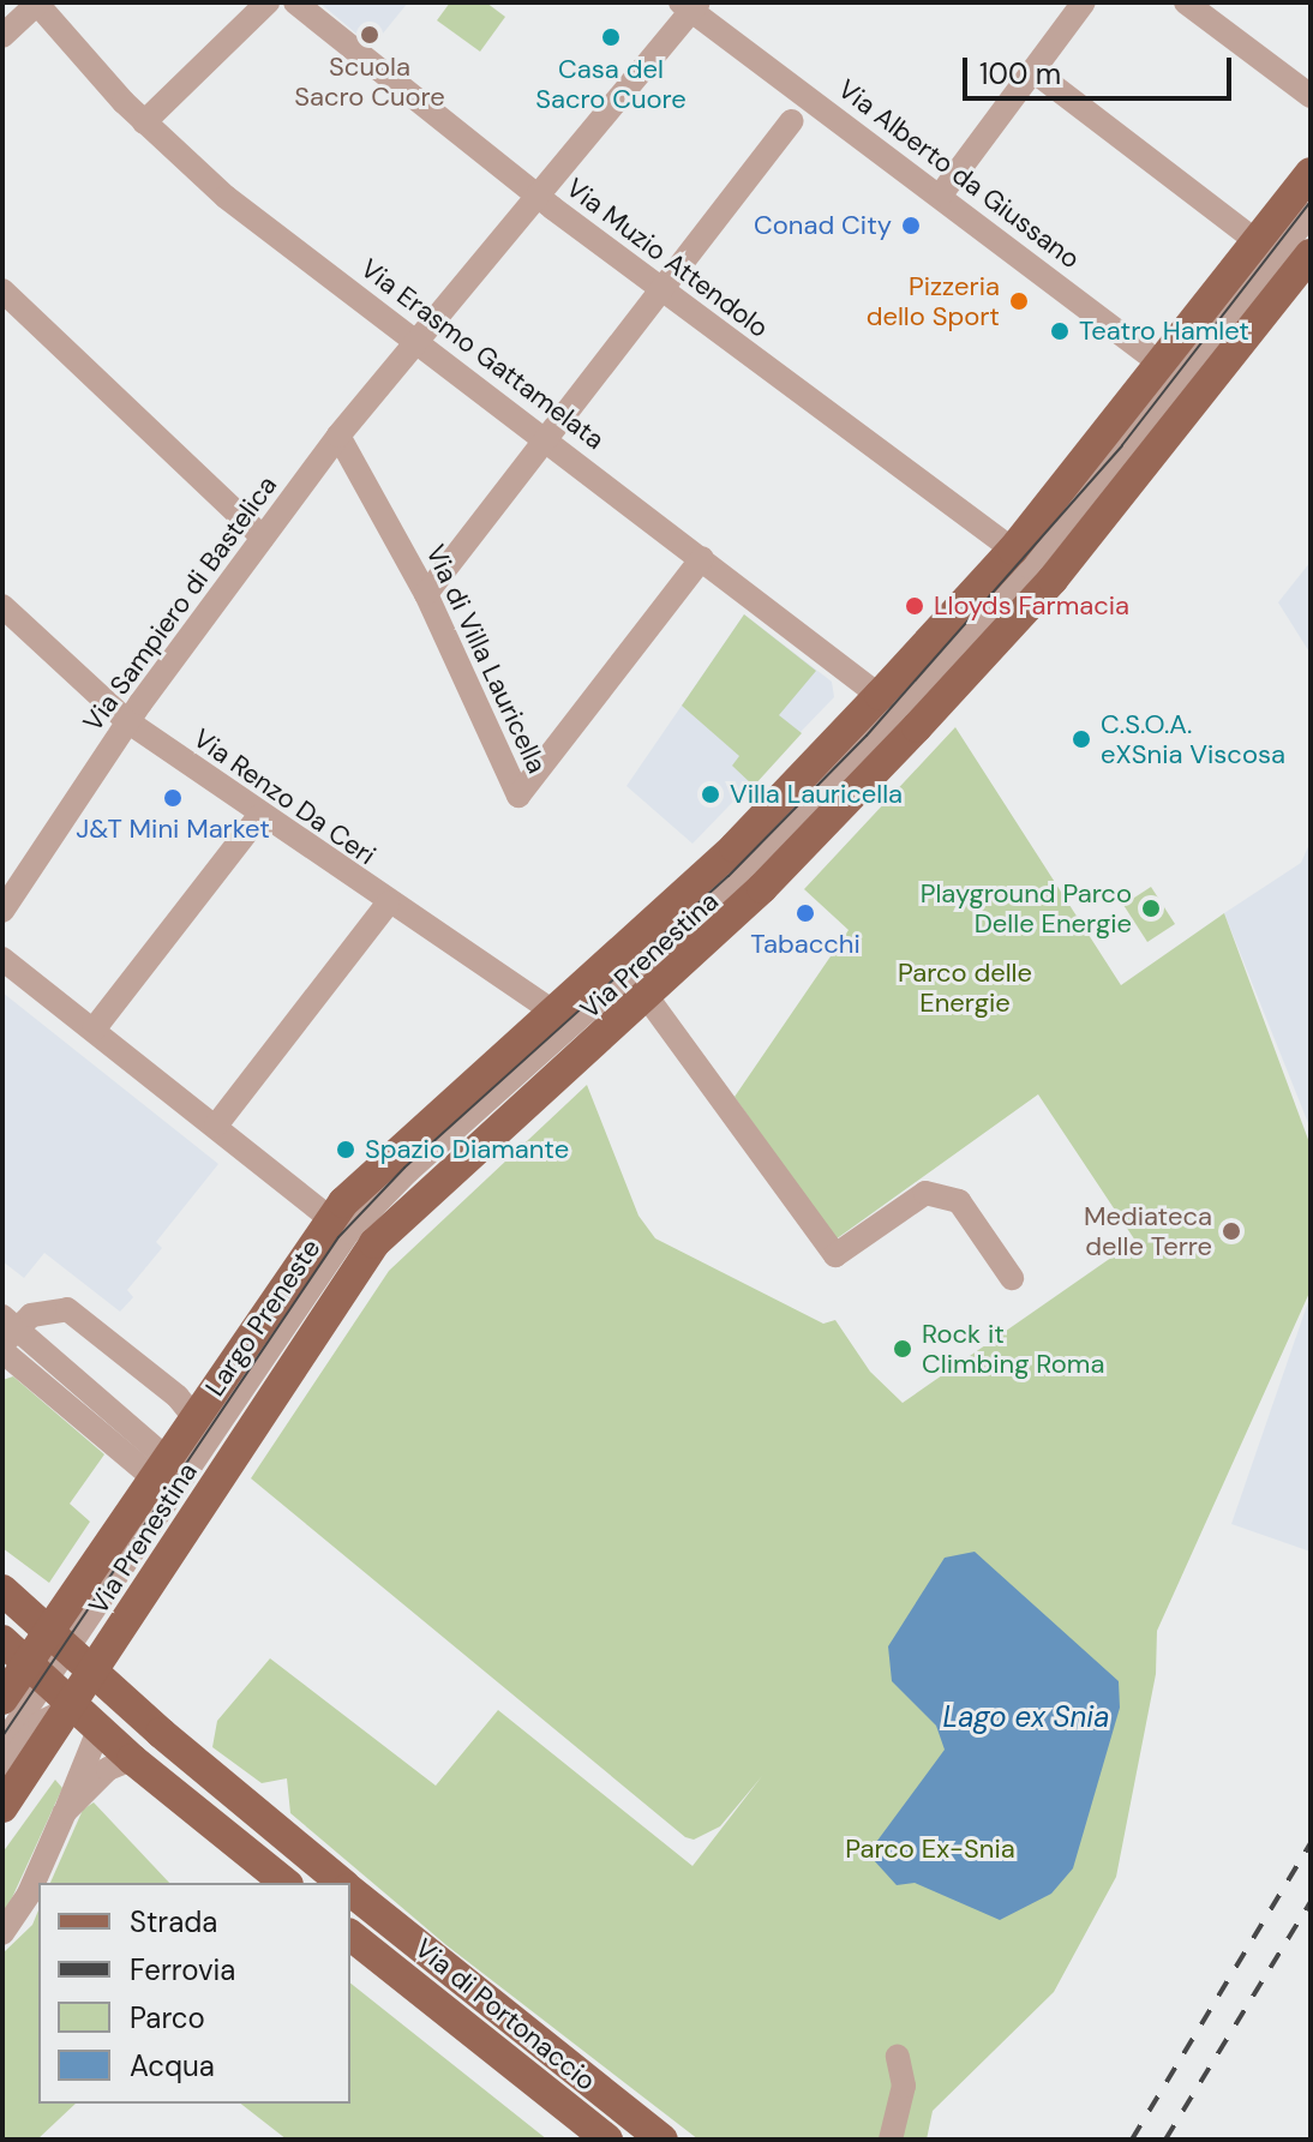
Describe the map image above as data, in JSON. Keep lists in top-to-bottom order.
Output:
{
  "streets": {
    "main road": ["Via Prenestina", "Largo Preneste", "Via di Portonaccio"],
    "street": [
      "Via Alberto da Giussano",
      "Via Muzio Attendolo",
      "Via Erasmo Gattamelata",
      "Via Sampiero di Bastelica",
      "Via di Villa Lauricella",
      "Via Renzo Da Ceri"
    ]
  },
  "crossings": [
    ["Via Alberto da Giussano", "Via Sampiero di Bastelica"],
    ["Via Alberto da Giussano", "Via Prenestina"],
    ["Via Muzio Attendolo", "Via Sampiero di Bastelica"],
    ["Via Muzio Attendolo", "Via Prenestina"],
    ["Via Erasmo Gattamelata", "Via Sampiero di Bastelica"],
    ["Via Erasmo Gattamelata", "Via di Villa Lauricella"],
    ["Via Erasmo Gattamelata", "Via Prenestina"],
    ["Via Sampiero di Bastelica", "Via di Villa Lauricella"],
    ["Via Sampiero di Bastelica", "Via Renzo Da Ceri"],
    ["Via Renzo Da Ceri", "Via Prenestina"],
    ["Via Prenestina", "Largo Preneste"],
    ["Via Prenestina", "Via di Portonaccio"],
    ["Largo Preneste", "Via di Portonaccio"]
  ],
  "water": ["Lago ex Snia"],
  "parks": ["Parco delle Energie", "Parco Ex-Snia"],
  "places": [
    "Scuola Sacro Cuore",
    "Casa del Sacro Cuore",
    "Conad City",
    "Pizzeria dello Sport",
    "Teatro Hamlet",
    "Lloyds Farmacia",
    "C.S.O.A. eXSnia Viscosa",
    "Villa Lauricella",
    "J&T Mini Market",
    "Playground Parco Delle Energie",
    "Tabacchi",
    "Spazio Diamante",
    "Mediateca delle Terre",
    "Rock it Climbing Roma"
  ],
  "legend": [
    "Strada",
    "Ferrovia",
    "Parco",
    "Acqua"
  ],
  "scale_bar": "100 m"
}
